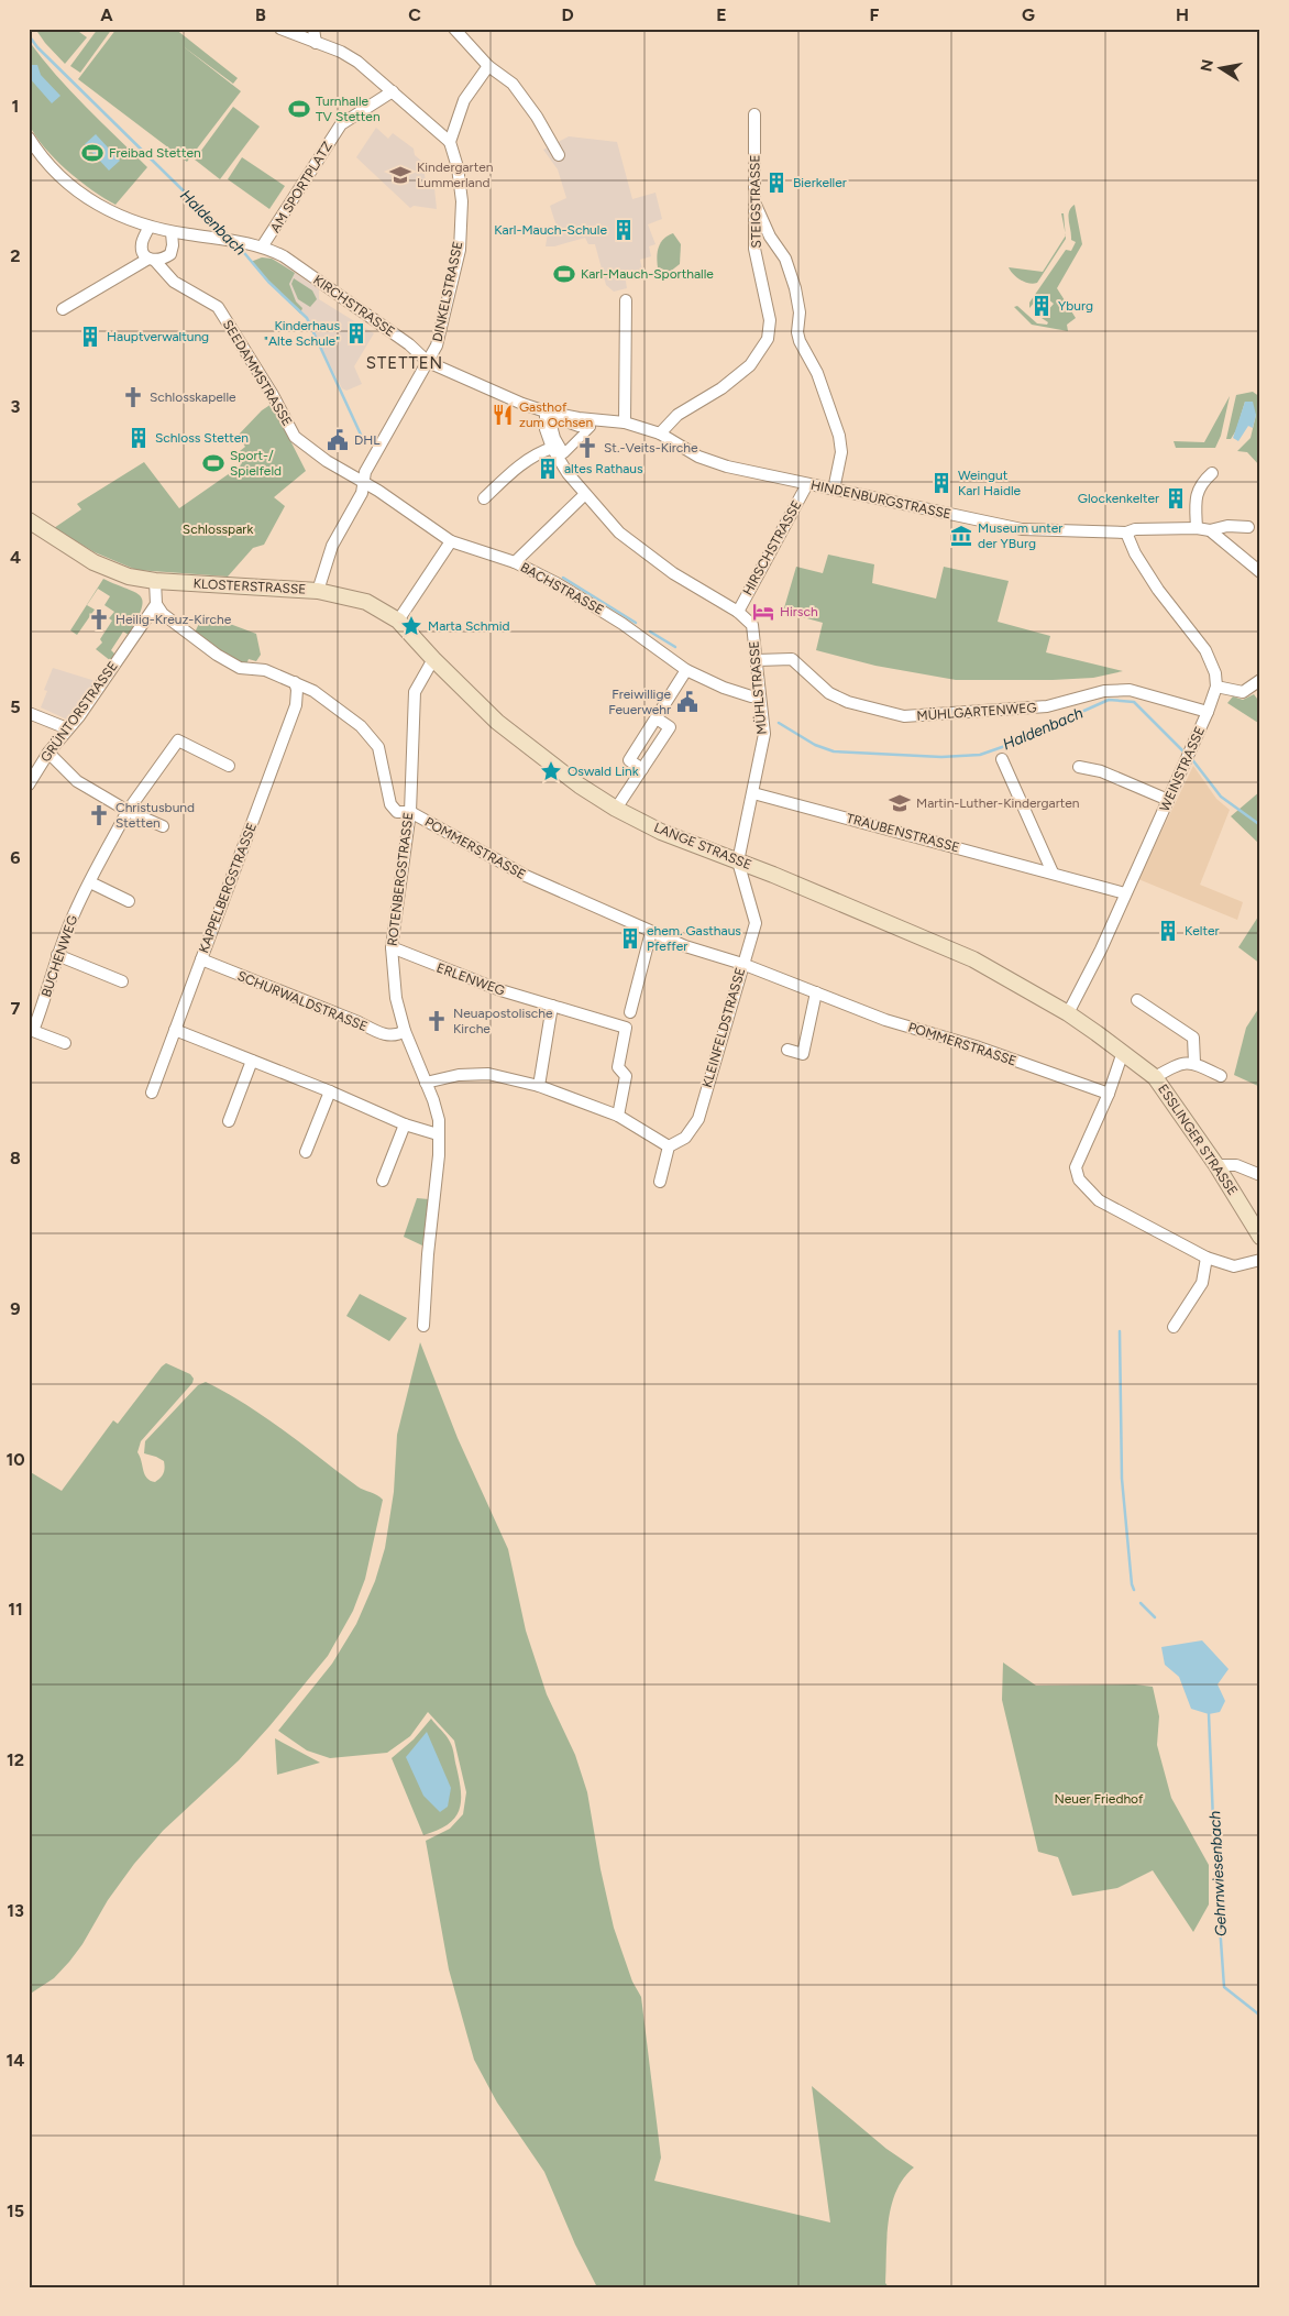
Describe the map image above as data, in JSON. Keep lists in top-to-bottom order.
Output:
{
  "streets": {
    "main road": ["KLOSTERSTRASSE", "LANGE STRASSE", "ESSLINGER STRASSE"],
    "street": [
      "AM SPORTPLATZ",
      "STEIGSTRASSE",
      "DINKELSTRASSE",
      "KIRCHSTRASSE",
      "SEEDAMMSTRASSE",
      "HINDENBURGSTRASSE",
      "HIRSCHSTRASSE",
      "BACHSTRASSE",
      "MÜHLSTRASSE",
      "GRÜNTORSTRASSE",
      "MÜHLGARTENWEG",
      "WEINSTRASSE",
      "TRAUBENSTRASSE",
      "POMMERSTRASSE",
      "ROTENBERGSTRASSE",
      "KAPPELBERGSTRASSE",
      "BUCHENWEG",
      "ERLENWEG",
      "SCHURWALDSTRASSE",
      "KLEINFELDSTRASSE"
    ]
  },
  "crossings": [
    ["AM SPORTPLATZ", "KIRCHSTRASSE"],
    ["STEIGSTRASSE", "KIRCHSTRASSE"],
    ["STEIGSTRASSE", "HINDENBURGSTRASSE"],
    ["DINKELSTRASSE", "KIRCHSTRASSE"],
    ["DINKELSTRASSE", "KLOSTERSTRASSE"],
    ["KIRCHSTRASSE", "SEEDAMMSTRASSE"],
    ["KIRCHSTRASSE", "HINDENBURGSTRASSE"],
    ["KIRCHSTRASSE", "KLOSTERSTRASSE"],
    ["KIRCHSTRASSE", "MÜHLSTRASSE"],
    ["SEEDAMMSTRASSE", "KLOSTERSTRASSE"],
    ["SEEDAMMSTRASSE", "BACHSTRASSE"],
    ["HINDENBURGSTRASSE", "HIRSCHSTRASSE"],
    ["HIRSCHSTRASSE", "MÜHLSTRASSE"],
    ["KLOSTERSTRASSE", "BACHSTRASSE"],
    ["KLOSTERSTRASSE", "LANGE STRASSE"],
    ["BACHSTRASSE", "MÜHLSTRASSE"],
    ["MÜHLSTRASSE", "MÜHLGARTENWEG"],
    ["MÜHLSTRASSE", "TRAUBENSTRASSE"],
    ["MÜHLSTRASSE", "LANGE STRASSE"],
    ["MÜHLSTRASSE", "KLEINFELDSTRASSE"],
    ["GRÜNTORSTRASSE", "POMMERSTRASSE"],
    ["MÜHLGARTENWEG", "WEINSTRASSE"],
    ["WEINSTRASSE", "TRAUBENSTRASSE"],
    ["WEINSTRASSE", "LANGE STRASSE"],
    ["LANGE STRASSE", "ROTENBERGSTRASSE"],
    ["LANGE STRASSE", "KLEINFELDSTRASSE"],
    ["LANGE STRASSE", "ESSLINGER STRASSE"],
    ["POMMERSTRASSE", "ROTENBERGSTRASSE"],
    ["POMMERSTRASSE", "KAPPELBERGSTRASSE"],
    ["POMMERSTRASSE", "KLEINFELDSTRASSE"],
    ["ROTENBERGSTRASSE", "ERLENWEG"],
    ["ROTENBERGSTRASSE", "SCHURWALDSTRASSE"],
    ["KAPPELBERGSTRASSE", "SCHURWALDSTRASSE"]
  ],
  "districts": ["STETTEN"],
  "water": ["Haldenbach", "Gehrnwiesenbach"],
  "parks": ["Schlosspark", "Neuer Friedhof"],
  "places": {
    "sports": [
      "Turnhalle TV Stetten",
      "Freibad Stetten",
      "Karl-Mauch-Sporthalle",
      "Sport-/ Spielfeld"
    ],
    "school or university": ["Kindergarten Lummerland", "Martin-Luther-Kindergarten"],
    "building": [
      "Bierkeller",
      "Karl-Mauch-Schule",
      "Yburg",
      "Kinderhaus \"Alte Schule\"",
      "Hauptverwaltung",
      "Schloss Stetten",
      "altes Rathaus",
      "Weingut Karl Haidle",
      "Glockenkelter",
      "Kelter",
      "ehem. Gasthaus Pfeffer"
    ],
    "church": [
      "Schlosskapelle",
      "St.-Veits-Kirche",
      "Heilig-Kreuz-Kirche",
      "Christusbund Stetten",
      "Neuapostolische Kirche"
    ],
    "restaurant": ["Gasthof zum Ochsen"],
    "public building": ["DHL", "Freiwillige Feuerwehr"],
    "museum": ["Museum unter der YBurg"],
    "hotel": ["Hirsch"],
    "place": ["Marta Schmid", "Oswald Link"]
  },
  "north": "left",
  "grid": {
    "columns": [
      "A",
      "B",
      "C",
      "D",
      "E",
      "F",
      "G",
      "H"
    ],
    "rows": [
      "1",
      "2",
      "3",
      "4",
      "5",
      "6",
      "7",
      "8",
      "9",
      "10",
      "11",
      "12",
      "13",
      "14",
      "15"
    ]
  }
}
